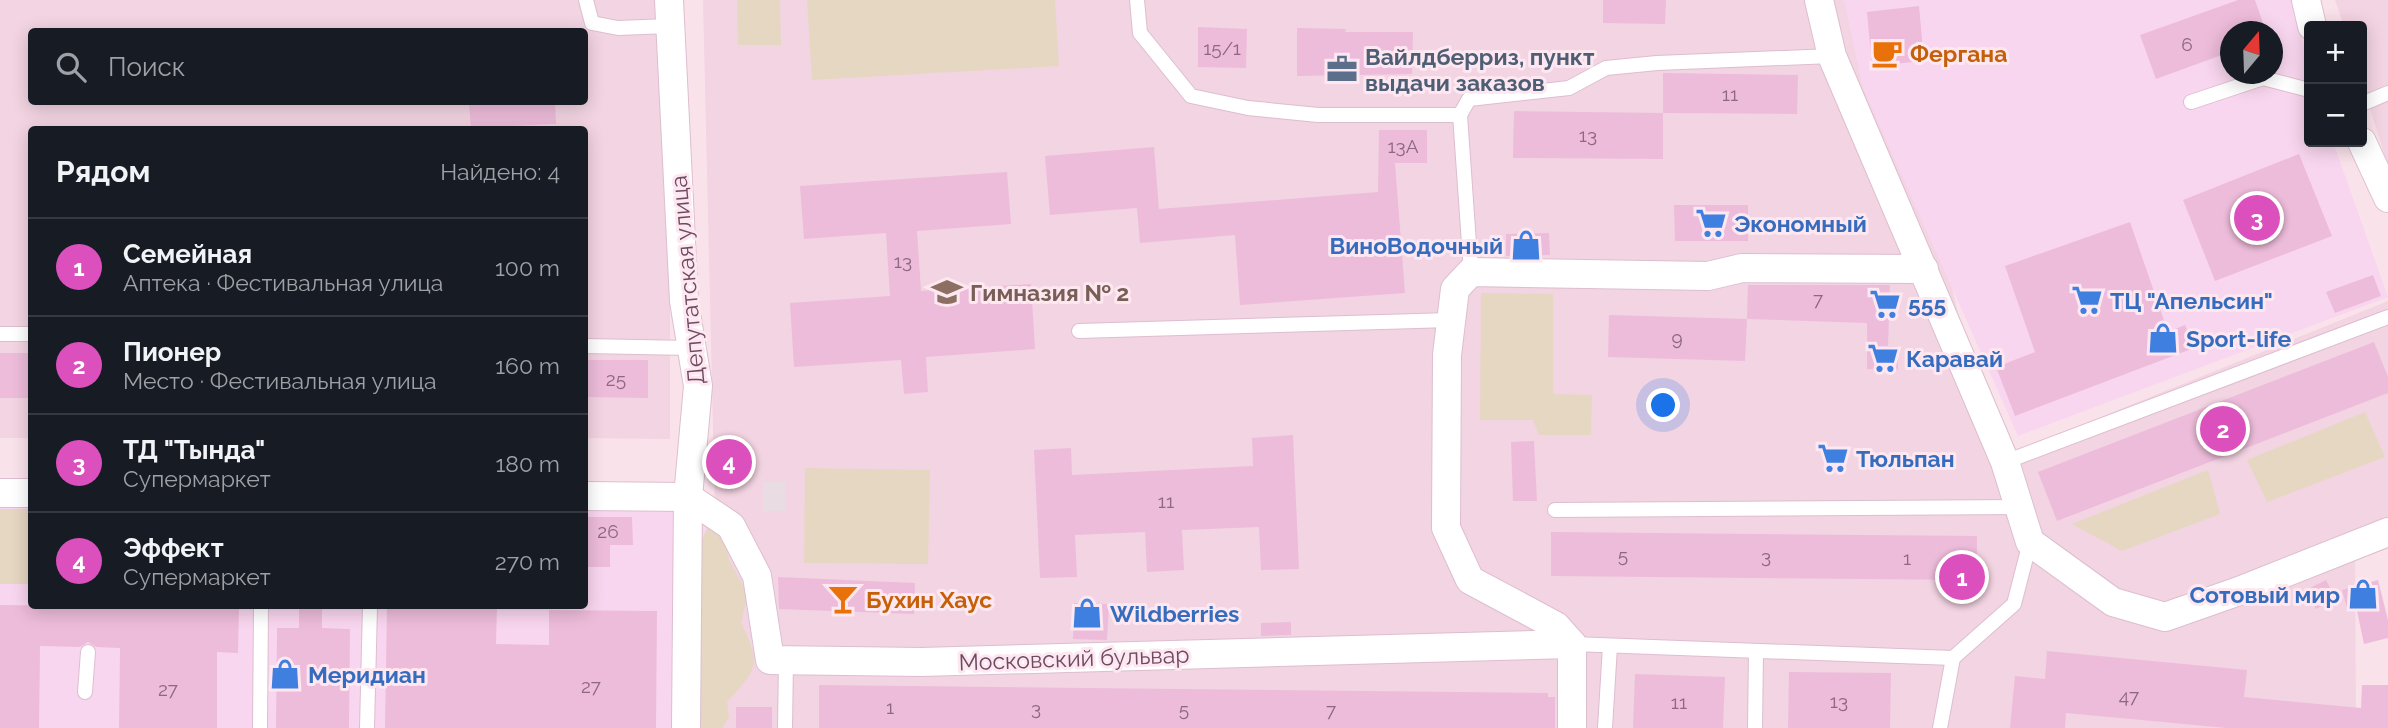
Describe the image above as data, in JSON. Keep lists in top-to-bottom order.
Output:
{
  "streets": {
    "street": ["Депутатская улица", "Московский бульвар"]
  },
  "places": {
    "cafe": ["Фергана"],
    "office": ["Вайлдберриз, пункт выдачи заказов"],
    "supermarket": [
      "Экономный",
      "ТЦ \"Апельсин\"",
      "555",
      "Каравай",
      "Тюльпан"
    ],
    "shop": [
      "ВиноВодочный",
      "Sport-life",
      "Сотовый мир",
      "Wildberries",
      "Меридиан"
    ],
    "school or university": ["Гимназия № 2"],
    "bar": ["Бухин Хаус"]
  },
  "house_numbers": [
    "6",
    "15/1",
    "11",
    "13",
    "13А",
    "13",
    "7",
    "9",
    "25",
    "11",
    "26",
    "5",
    "3",
    "1",
    "27",
    "27",
    "47",
    "13",
    "11",
    "1",
    "3",
    "5",
    "7"
  ],
  "north": "top",
  "page": {
    "map_buttons": ["+", "−"],
    "search": "Поиск",
    "heading": ["Рядом", "Найдено: 4"],
    "pins": [
      "3",
      "2",
      "4",
      "1"
    ],
    "list": [
      {
        "mark": "1",
        "name": "Семейная",
        "note": "Аптека · Фестивальная улица",
        "value": "100 m"
      },
      {
        "mark": "2",
        "name": "Пионер",
        "note": "Место · Фестивальная улица",
        "value": "160 m"
      },
      {
        "mark": "3",
        "name": "ТД \"Тында\"",
        "note": "Супермаркет",
        "value": "180 m"
      },
      {
        "mark": "4",
        "name": "Эффект",
        "note": "Супермаркет",
        "value": "270 m"
      }
    ]
  }
}
